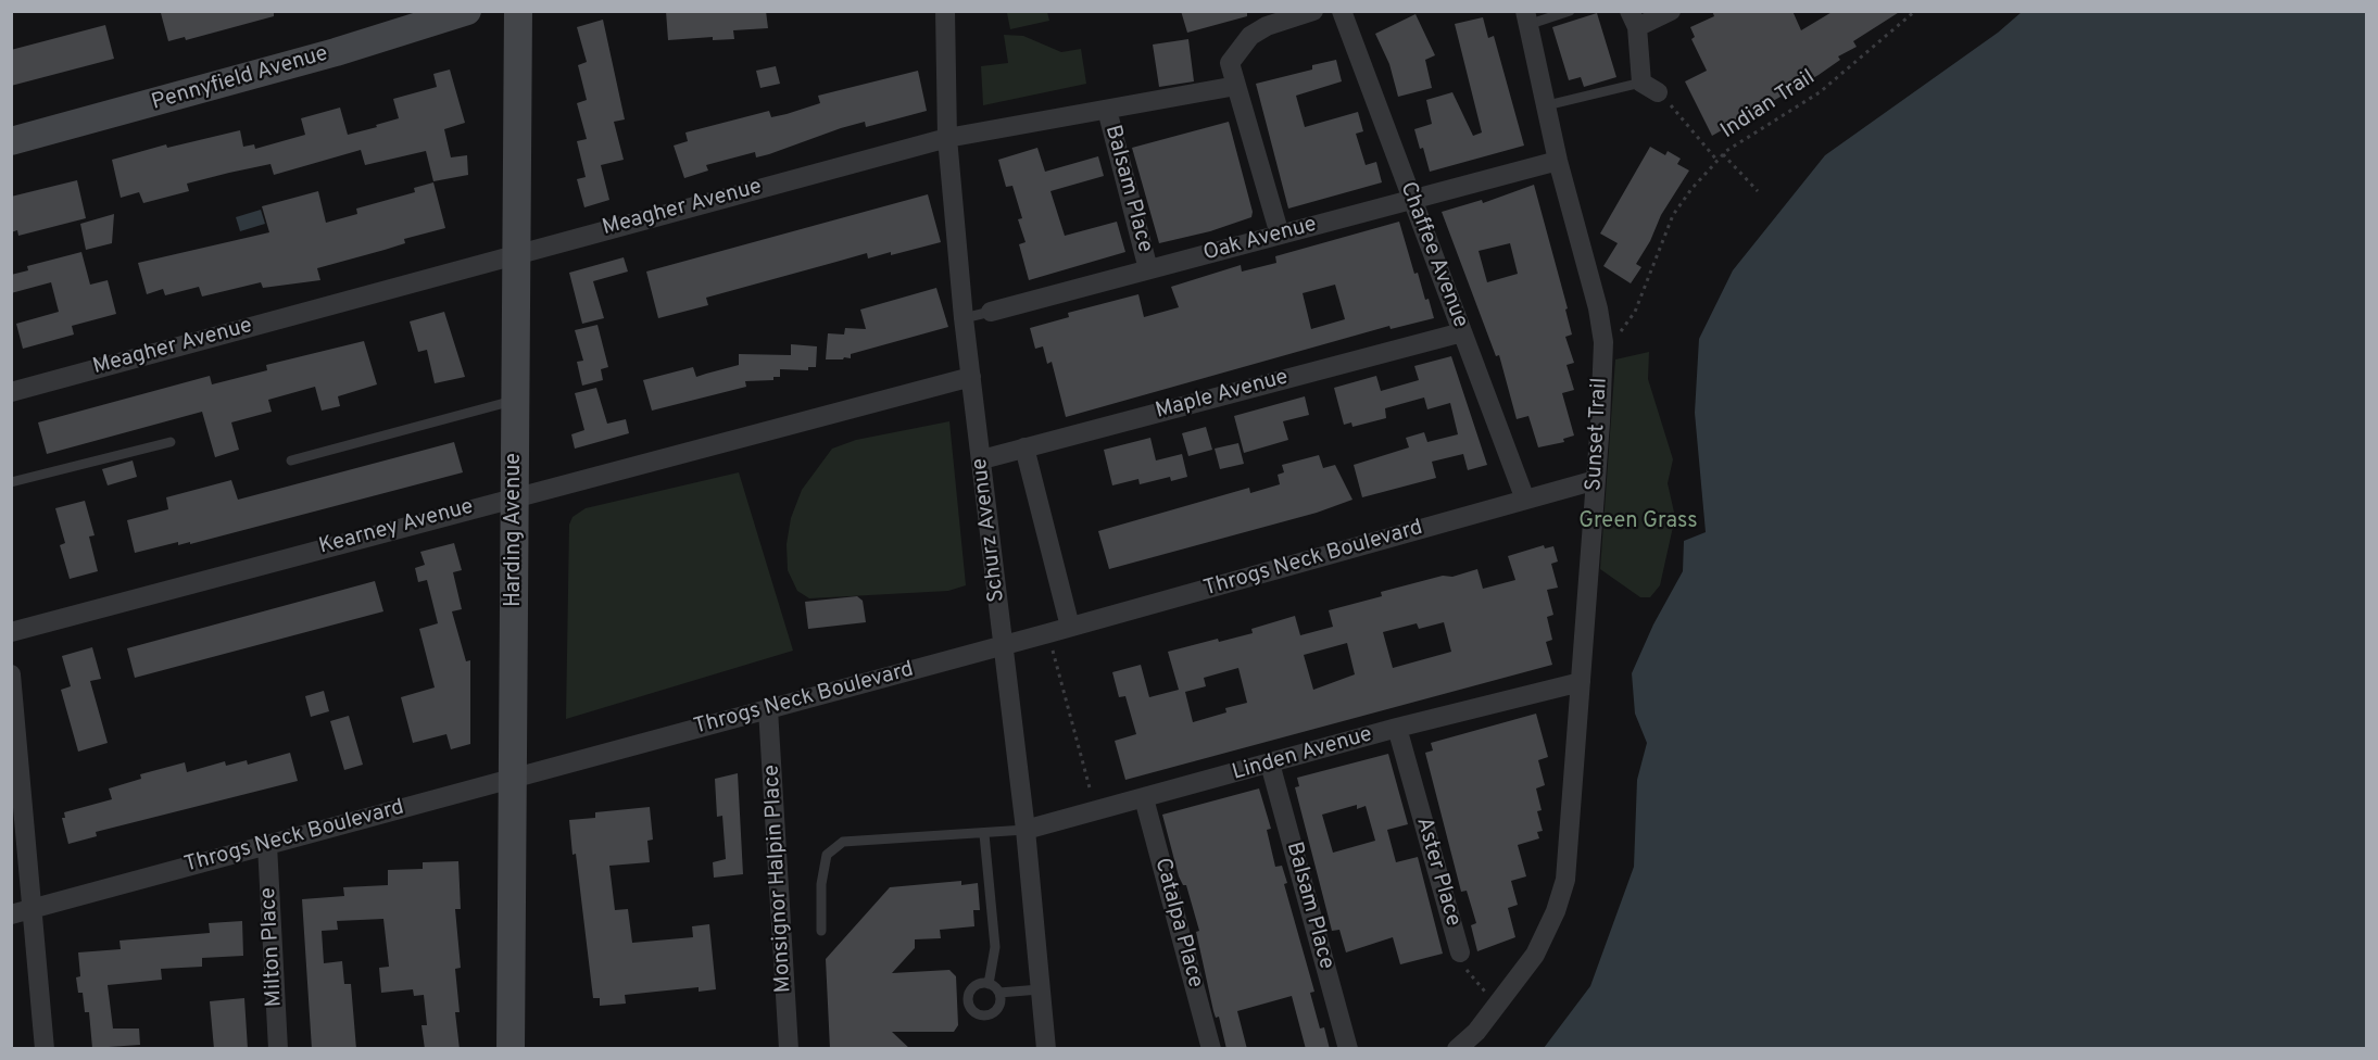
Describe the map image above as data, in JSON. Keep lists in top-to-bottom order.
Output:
{
  "streets": {
    "street": [
      "Pennyfield Avenue",
      "Balsam Place",
      "Meagher Avenue",
      "Oak Avenue",
      "Chaffee Avenue",
      "Maple Avenue",
      "Sunset Trail",
      "Kearney Avenue",
      "Harding Avenue",
      "Schurz Avenue",
      "Throgs Neck Boulevard",
      "Linden Avenue",
      "Aster Place",
      "Monsignor Halpin Place",
      "Catalpa Place",
      "Milton Place"
    ],
    "path": ["Indian Trail"]
  },
  "crossings": [
    ["Indian Trail", "Sunset Trail"],
    ["Balsam Place", "Meagher Avenue"],
    ["Balsam Place", "Oak Avenue"],
    ["Balsam Place", "Linden Avenue"],
    ["Meagher Avenue", "Harding Avenue"],
    ["Meagher Avenue", "Schurz Avenue"],
    ["Oak Avenue", "Chaffee Avenue"],
    ["Oak Avenue", "Sunset Trail"],
    ["Oak Avenue", "Schurz Avenue"],
    ["Chaffee Avenue", "Maple Avenue"],
    ["Chaffee Avenue", "Throgs Neck Boulevard"],
    ["Maple Avenue", "Schurz Avenue"],
    ["Sunset Trail", "Throgs Neck Boulevard"],
    ["Sunset Trail", "Linden Avenue"],
    ["Sunset Trail", "Aster Place"],
    ["Kearney Avenue", "Harding Avenue"],
    ["Kearney Avenue", "Schurz Avenue"],
    ["Harding Avenue", "Throgs Neck Boulevard"],
    ["Schurz Avenue", "Throgs Neck Boulevard"],
    ["Schurz Avenue", "Linden Avenue"],
    ["Throgs Neck Boulevard", "Monsignor Halpin Place"],
    ["Throgs Neck Boulevard", "Milton Place"],
    ["Linden Avenue", "Aster Place"],
    ["Linden Avenue", "Catalpa Place"]
  ],
  "parks": ["Green Grass"]
}
